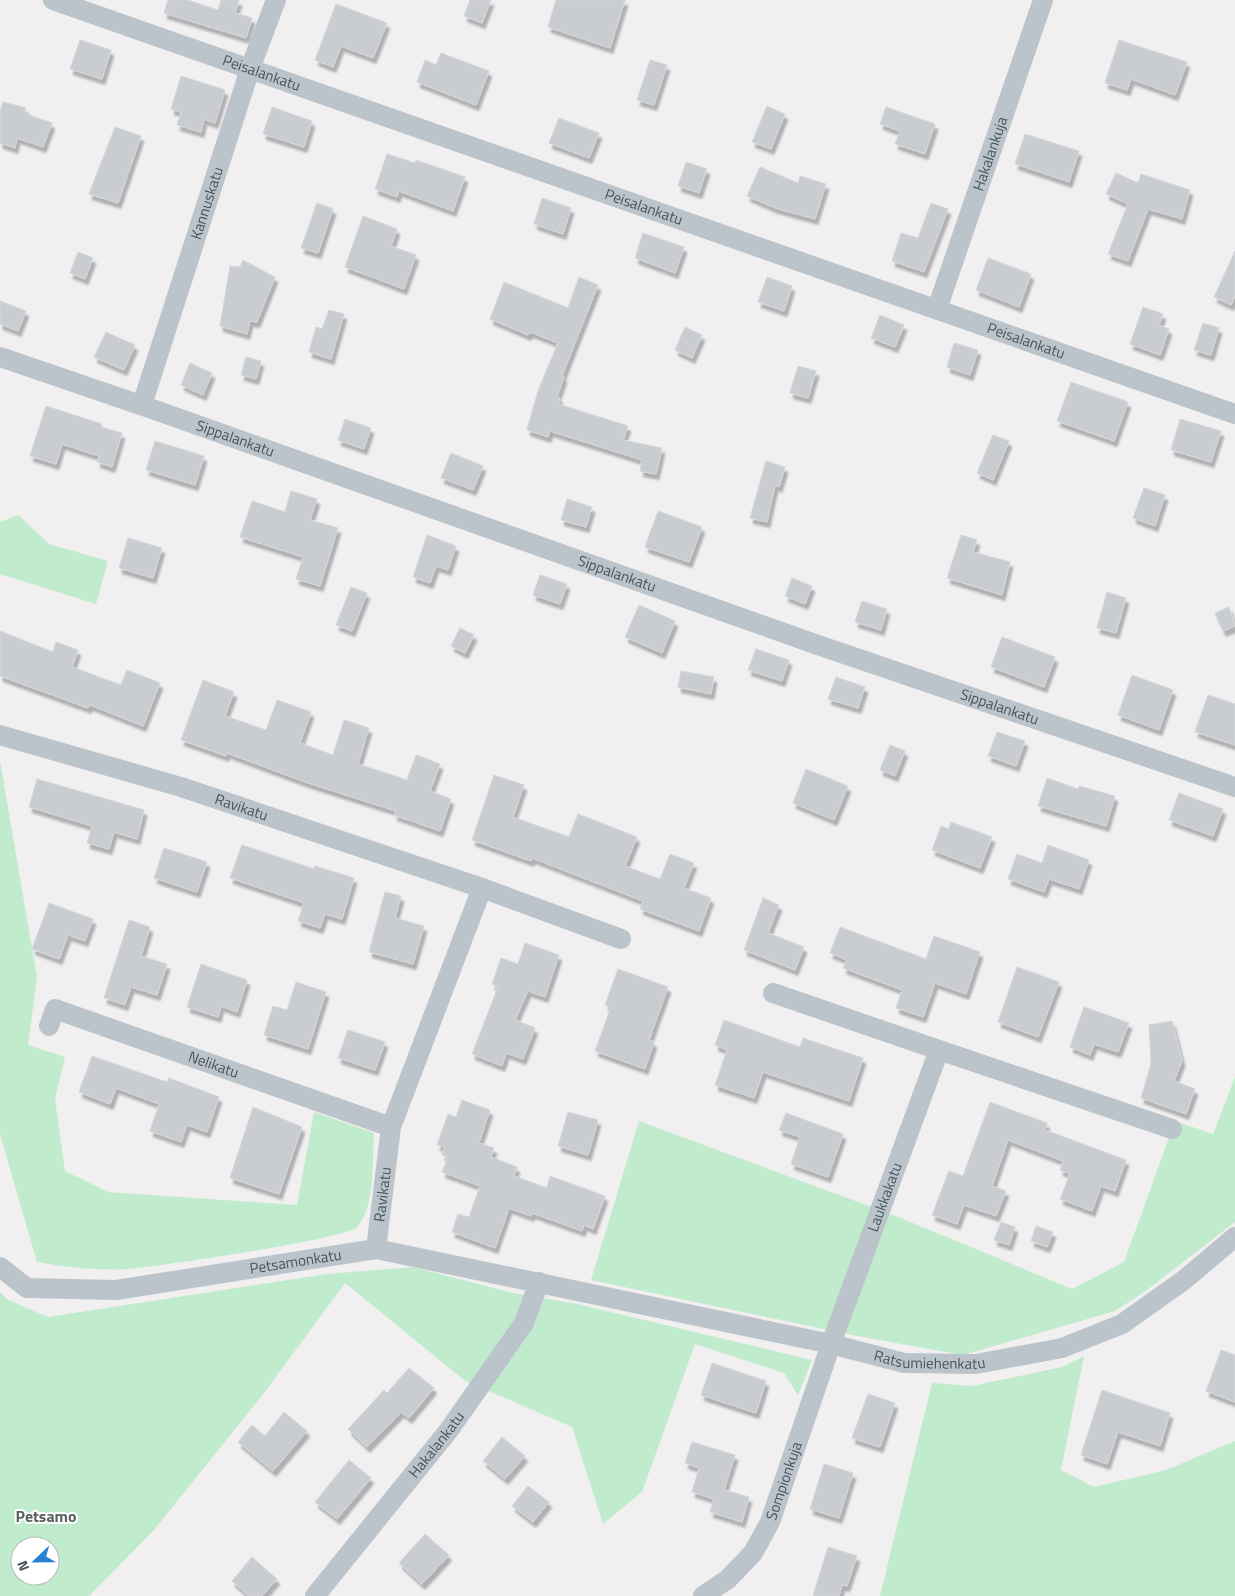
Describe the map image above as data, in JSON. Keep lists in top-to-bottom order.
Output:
{
  "streets": {
    "street": [
      "Peisalankatu",
      "Hakalankuja",
      "Kannuskatu",
      "Sippalankatu",
      "Ravikatu",
      "Nelikatu",
      "Laukkakatu",
      "Petsamonkatu",
      "Ratsumiehenkatu",
      "Hakalankatu",
      "Sompionkuja"
    ]
  },
  "crossings": [
    ["Peisalankatu", "Hakalankuja"],
    ["Peisalankatu", "Kannuskatu"],
    ["Kannuskatu", "Sippalankatu"],
    ["Ravikatu", "Nelikatu"],
    ["Ravikatu", "Petsamonkatu"],
    ["Laukkakatu", "Ratsumiehenkatu"],
    ["Laukkakatu", "Sompionkuja"],
    ["Petsamonkatu", "Ratsumiehenkatu"],
    ["Petsamonkatu", "Hakalankatu"],
    ["Ratsumiehenkatu", "Sompionkuja"]
  ],
  "districts": ["Petsamo"],
  "north": "left"
}
